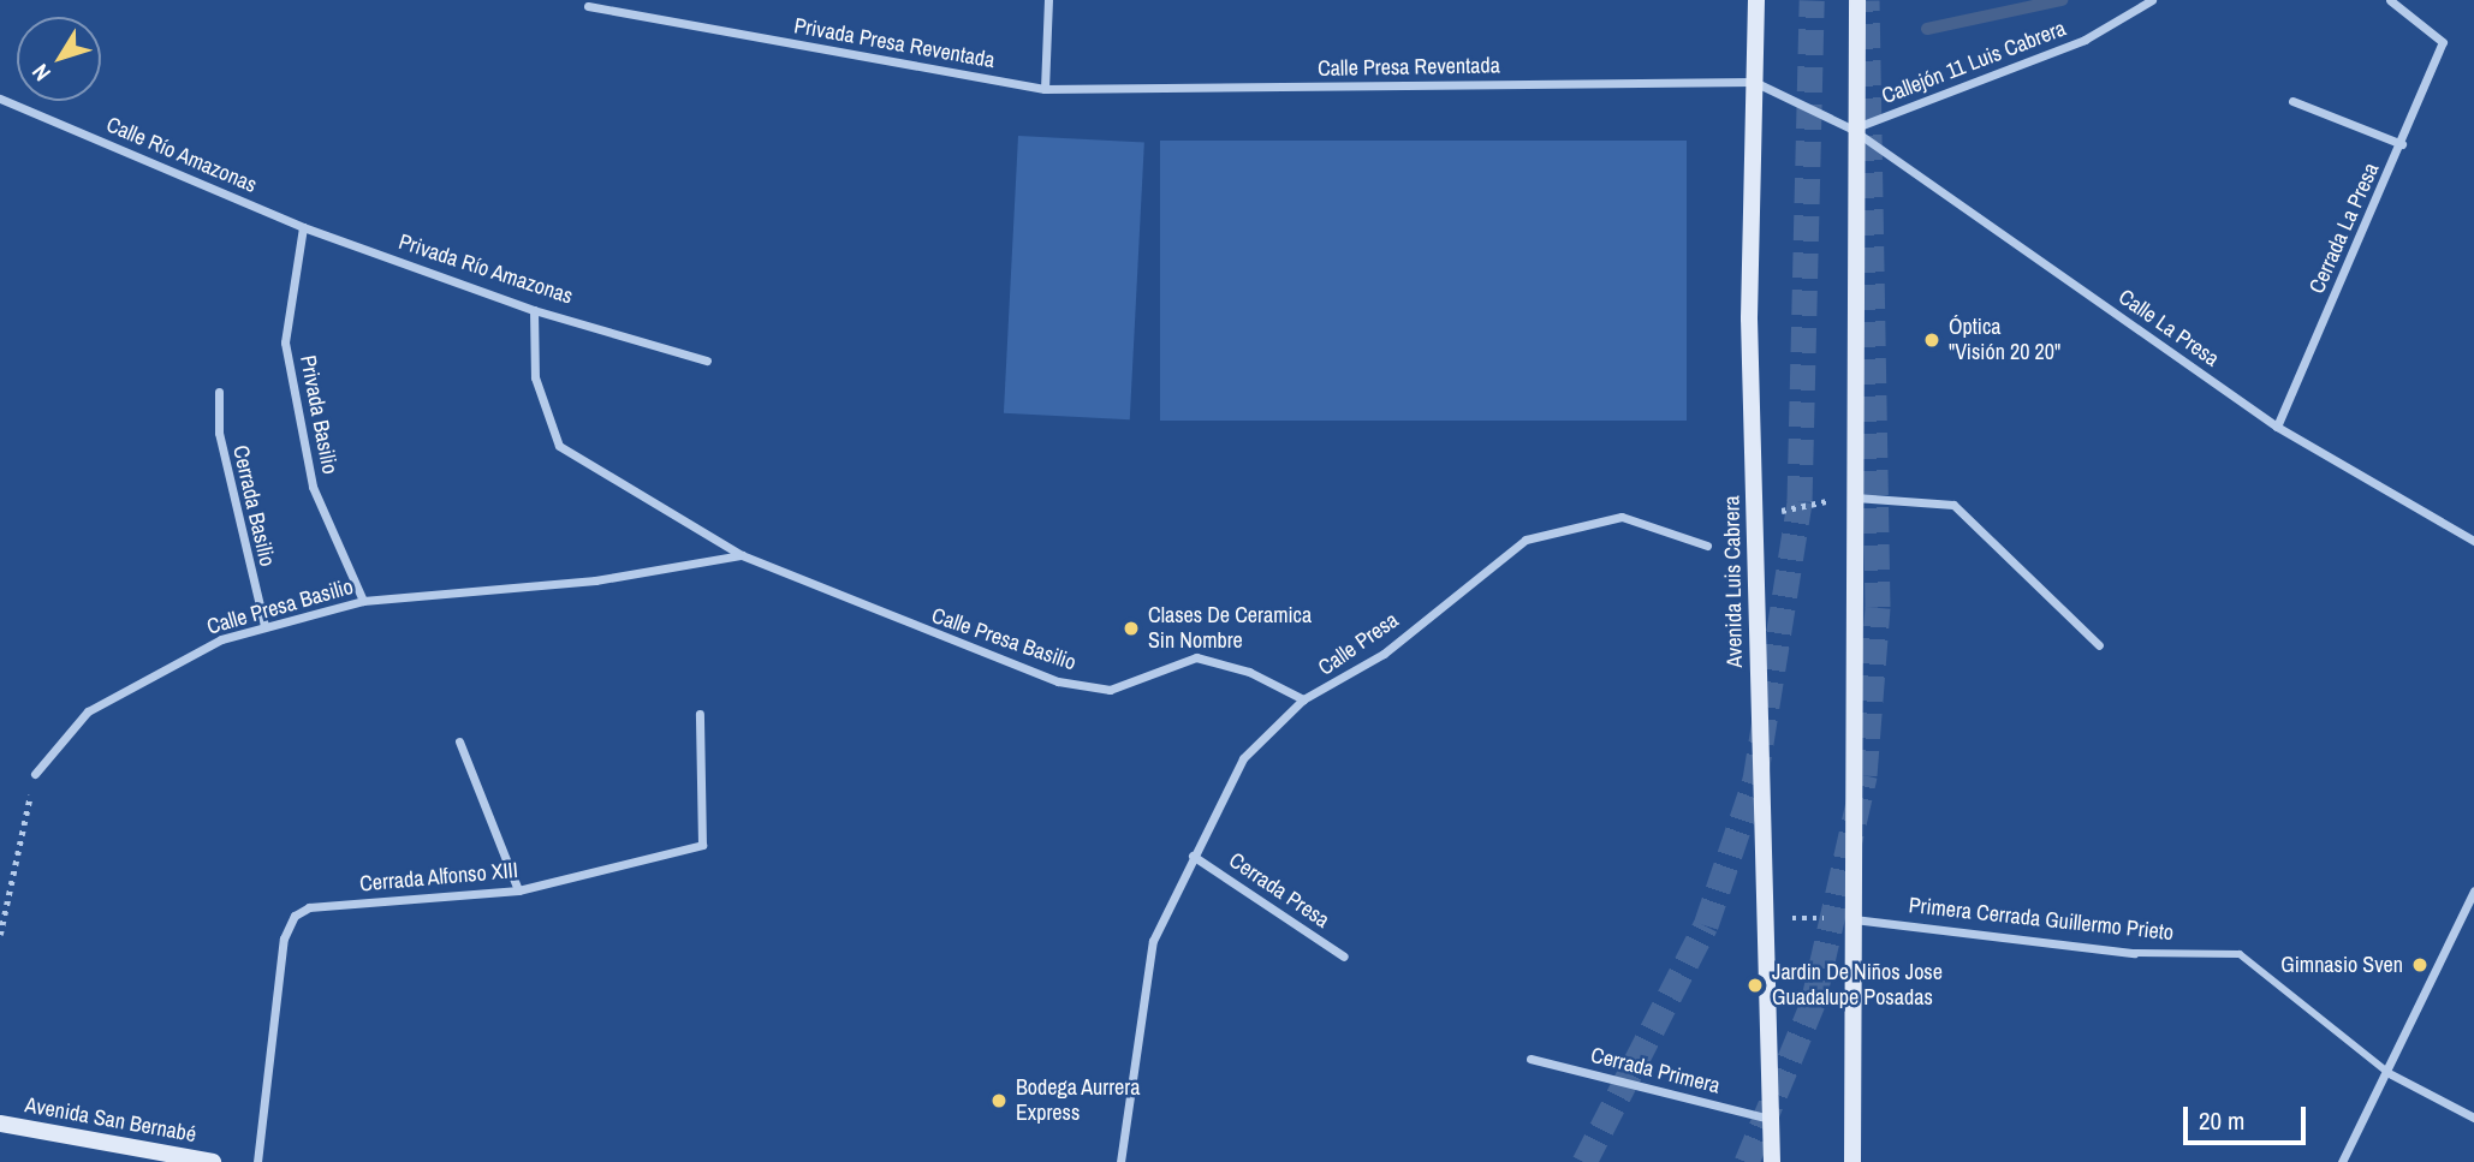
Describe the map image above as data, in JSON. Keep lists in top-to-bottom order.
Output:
{
  "streets": {
    "main road": ["Avenida Luis Cabrera", "Avenida San Bernabé"],
    "street": [
      "Privada Presa Reventada",
      "Callejón 11 Luis Cabrera",
      "Calle Presa Reventada",
      "Calle Río Amazonas",
      "Cerrada La Presa",
      "Privada Río Amazonas",
      "Calle La Presa",
      "Privada Basilio",
      "Cerrada Basilio",
      "Calle Presa Basilio",
      "Calle Presa",
      "Cerrada Alfonso XIII",
      "Cerrada Presa",
      "Primera Cerrada Guillermo Prieto",
      "Cerrada Primera"
    ]
  },
  "crossings": [
    ["Privada Presa Reventada", "Calle Presa Reventada"],
    ["Callejón 11 Luis Cabrera", "Calle Presa Reventada"],
    ["Callejón 11 Luis Cabrera", "Calle La Presa"],
    ["Calle Presa Reventada", "Calle La Presa"],
    ["Calle Presa Reventada", "Avenida Luis Cabrera"],
    ["Calle Río Amazonas", "Privada Río Amazonas"],
    ["Calle Río Amazonas", "Privada Basilio"],
    ["Cerrada La Presa", "Calle La Presa"],
    ["Privada Río Amazonas", "Privada Basilio"],
    ["Privada Río Amazonas", "Calle Presa Basilio"],
    ["Privada Basilio", "Calle Presa Basilio"],
    ["Cerrada Basilio", "Calle Presa Basilio"],
    ["Avenida Luis Cabrera", "Cerrada Primera"],
    ["Calle Presa Basilio", "Calle Presa"],
    ["Calle Presa", "Cerrada Presa"]
  ],
  "places": [
    "Óptica \"Visión 20 20\"",
    "Clases De Ceramica Sin Nombre",
    "Gimnasio Sven",
    "Jardin De Niños Jose Guadalupe Posadas",
    "Bodega Aurrera Express"
  ],
  "scale_bar": "20 m",
  "north": "bottom left"
}
